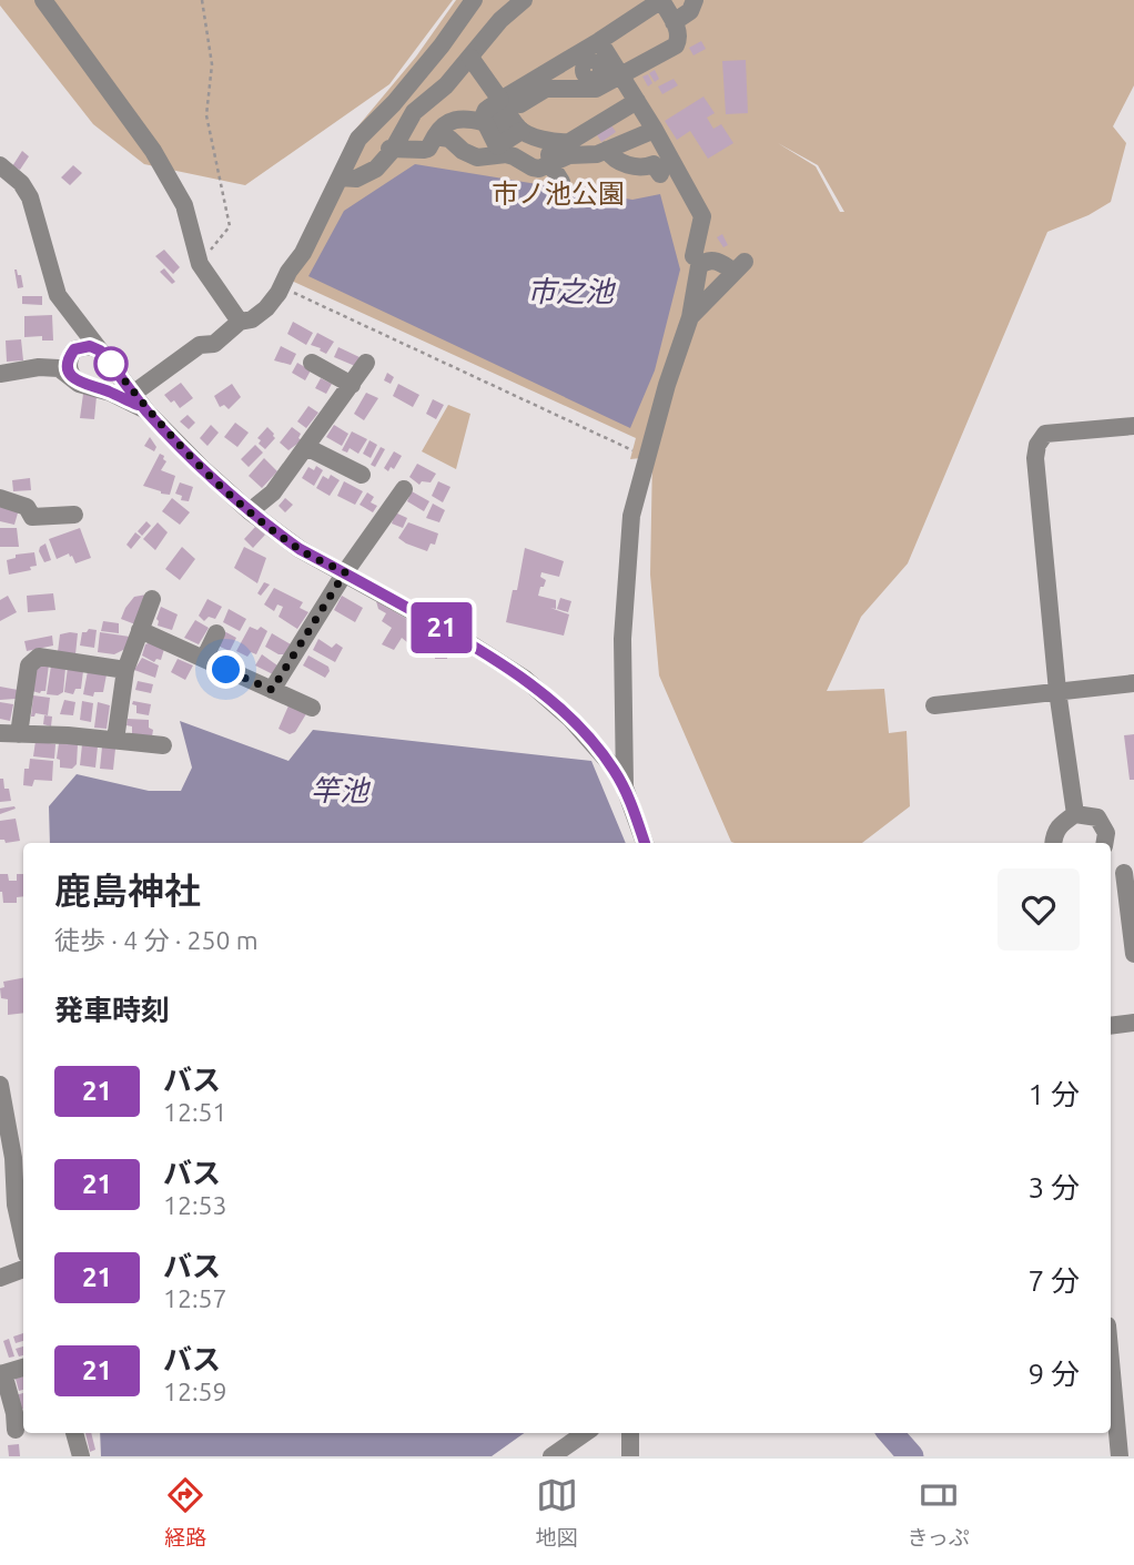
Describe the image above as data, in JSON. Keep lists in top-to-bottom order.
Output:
{
  "water": ["市之池", "竿池"],
  "parks": ["市ノ池公園"],
  "lines": ["bus line 21"],
  "page": {
    "on_map": "21",
    "heading": [
      ["鹿島神社", "徒歩 · 4 分 · 250 m"],
      "発車時刻"
    ],
    "list": [
      {
        "mark": "21",
        "name": "バス",
        "note": "12:51",
        "value": "1 分"
      },
      {
        "mark": "21",
        "name": "バス",
        "note": "12:53",
        "value": "3 分"
      },
      {
        "mark": "21",
        "name": "バス",
        "note": "12:57",
        "value": "7 分"
      },
      {
        "mark": "21",
        "name": "バス",
        "note": "12:59",
        "value": "9 分"
      }
    ],
    "tabs": ["経路", "地図", "きっぷ"]
  }
}
